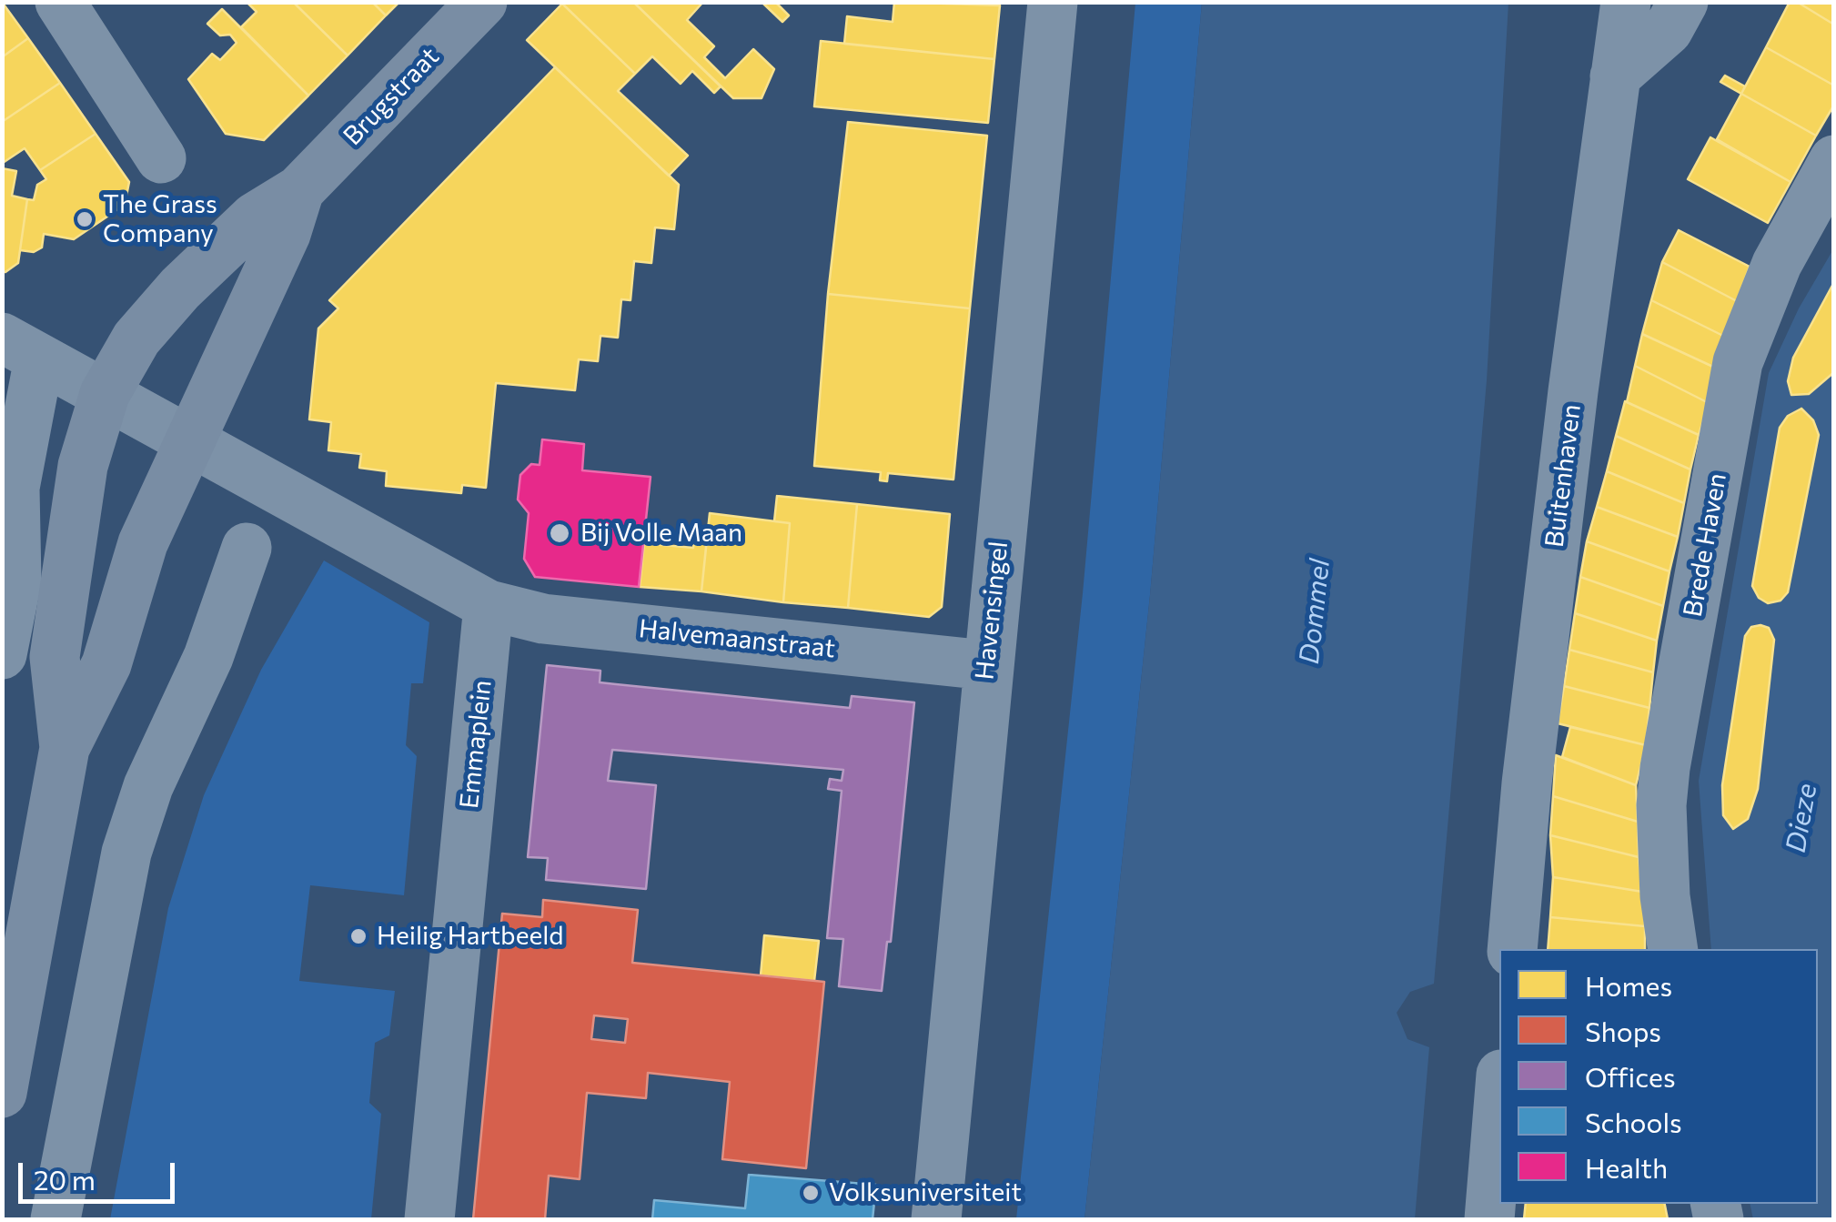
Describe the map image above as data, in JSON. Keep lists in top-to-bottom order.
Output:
{
  "streets": {
    "street": [
      "Brugstraat",
      "Buitenhaven",
      "Brede Haven",
      "Havensingel",
      "Halvemaanstraat",
      "Emmaplein"
    ]
  },
  "crossings": [
    ["Havensingel", "Halvemaanstraat"],
    ["Halvemaanstraat", "Emmaplein"]
  ],
  "water": ["Dommel", "Dieze"],
  "places": [
    "The Grass Company",
    "Bij Volle Maan",
    "Heilig Hartbeeld",
    "Volksuniversiteit"
  ],
  "legend": [
    "Homes",
    "Shops",
    "Offices",
    "Schools",
    "Health"
  ],
  "scale_bar": "20 m"
}
